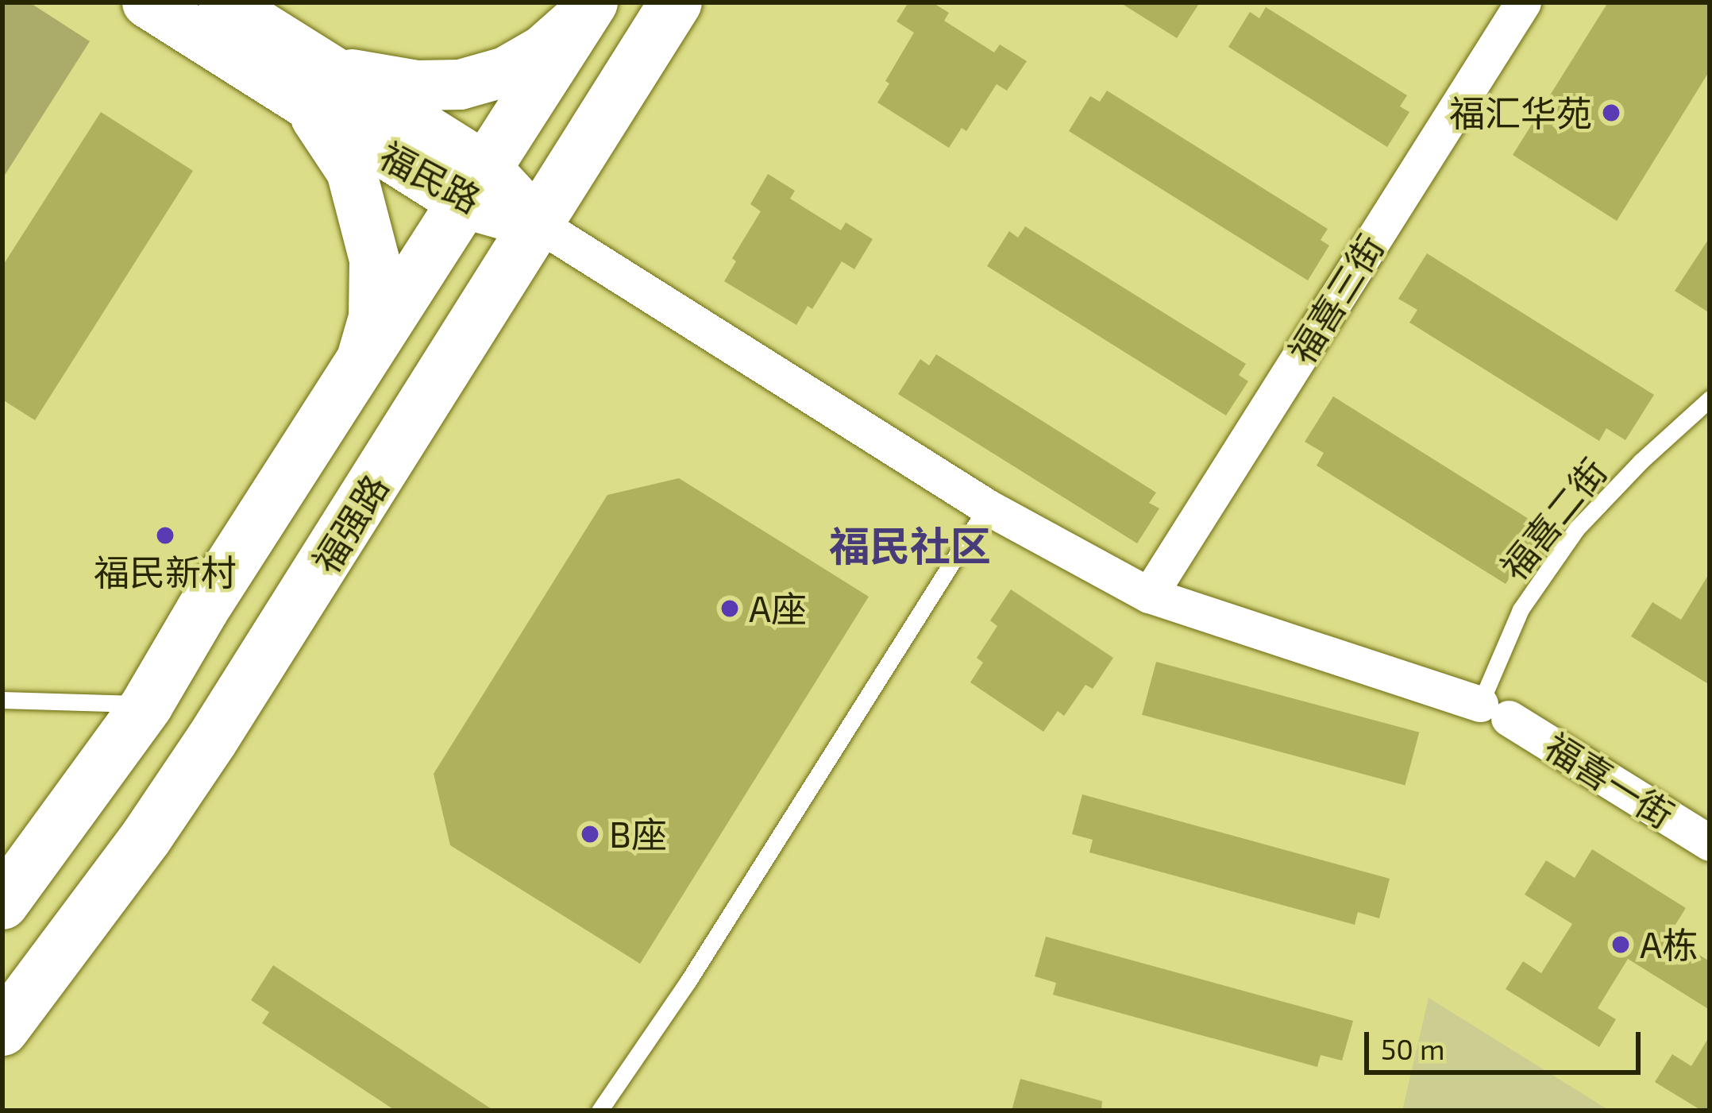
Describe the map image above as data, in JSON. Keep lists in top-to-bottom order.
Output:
{
  "streets": {
    "main road": ["福民路", "福强路"],
    "street": ["福喜三街", "福喜一街"],
    "lane": ["福喜二街"]
  },
  "crossings": [
    ["福民路", "福强路"],
    ["福民路", "福喜一街"],
    ["福喜三街", "福喜一街"],
    ["福喜二街", "福喜一街"],
    ["福强路", "福喜一街"]
  ],
  "districts": ["福民社区"],
  "places": [
    "福汇华苑",
    "福民新村",
    "A座",
    "B座",
    "A栋"
  ],
  "scale_bar": "50 m"
}
